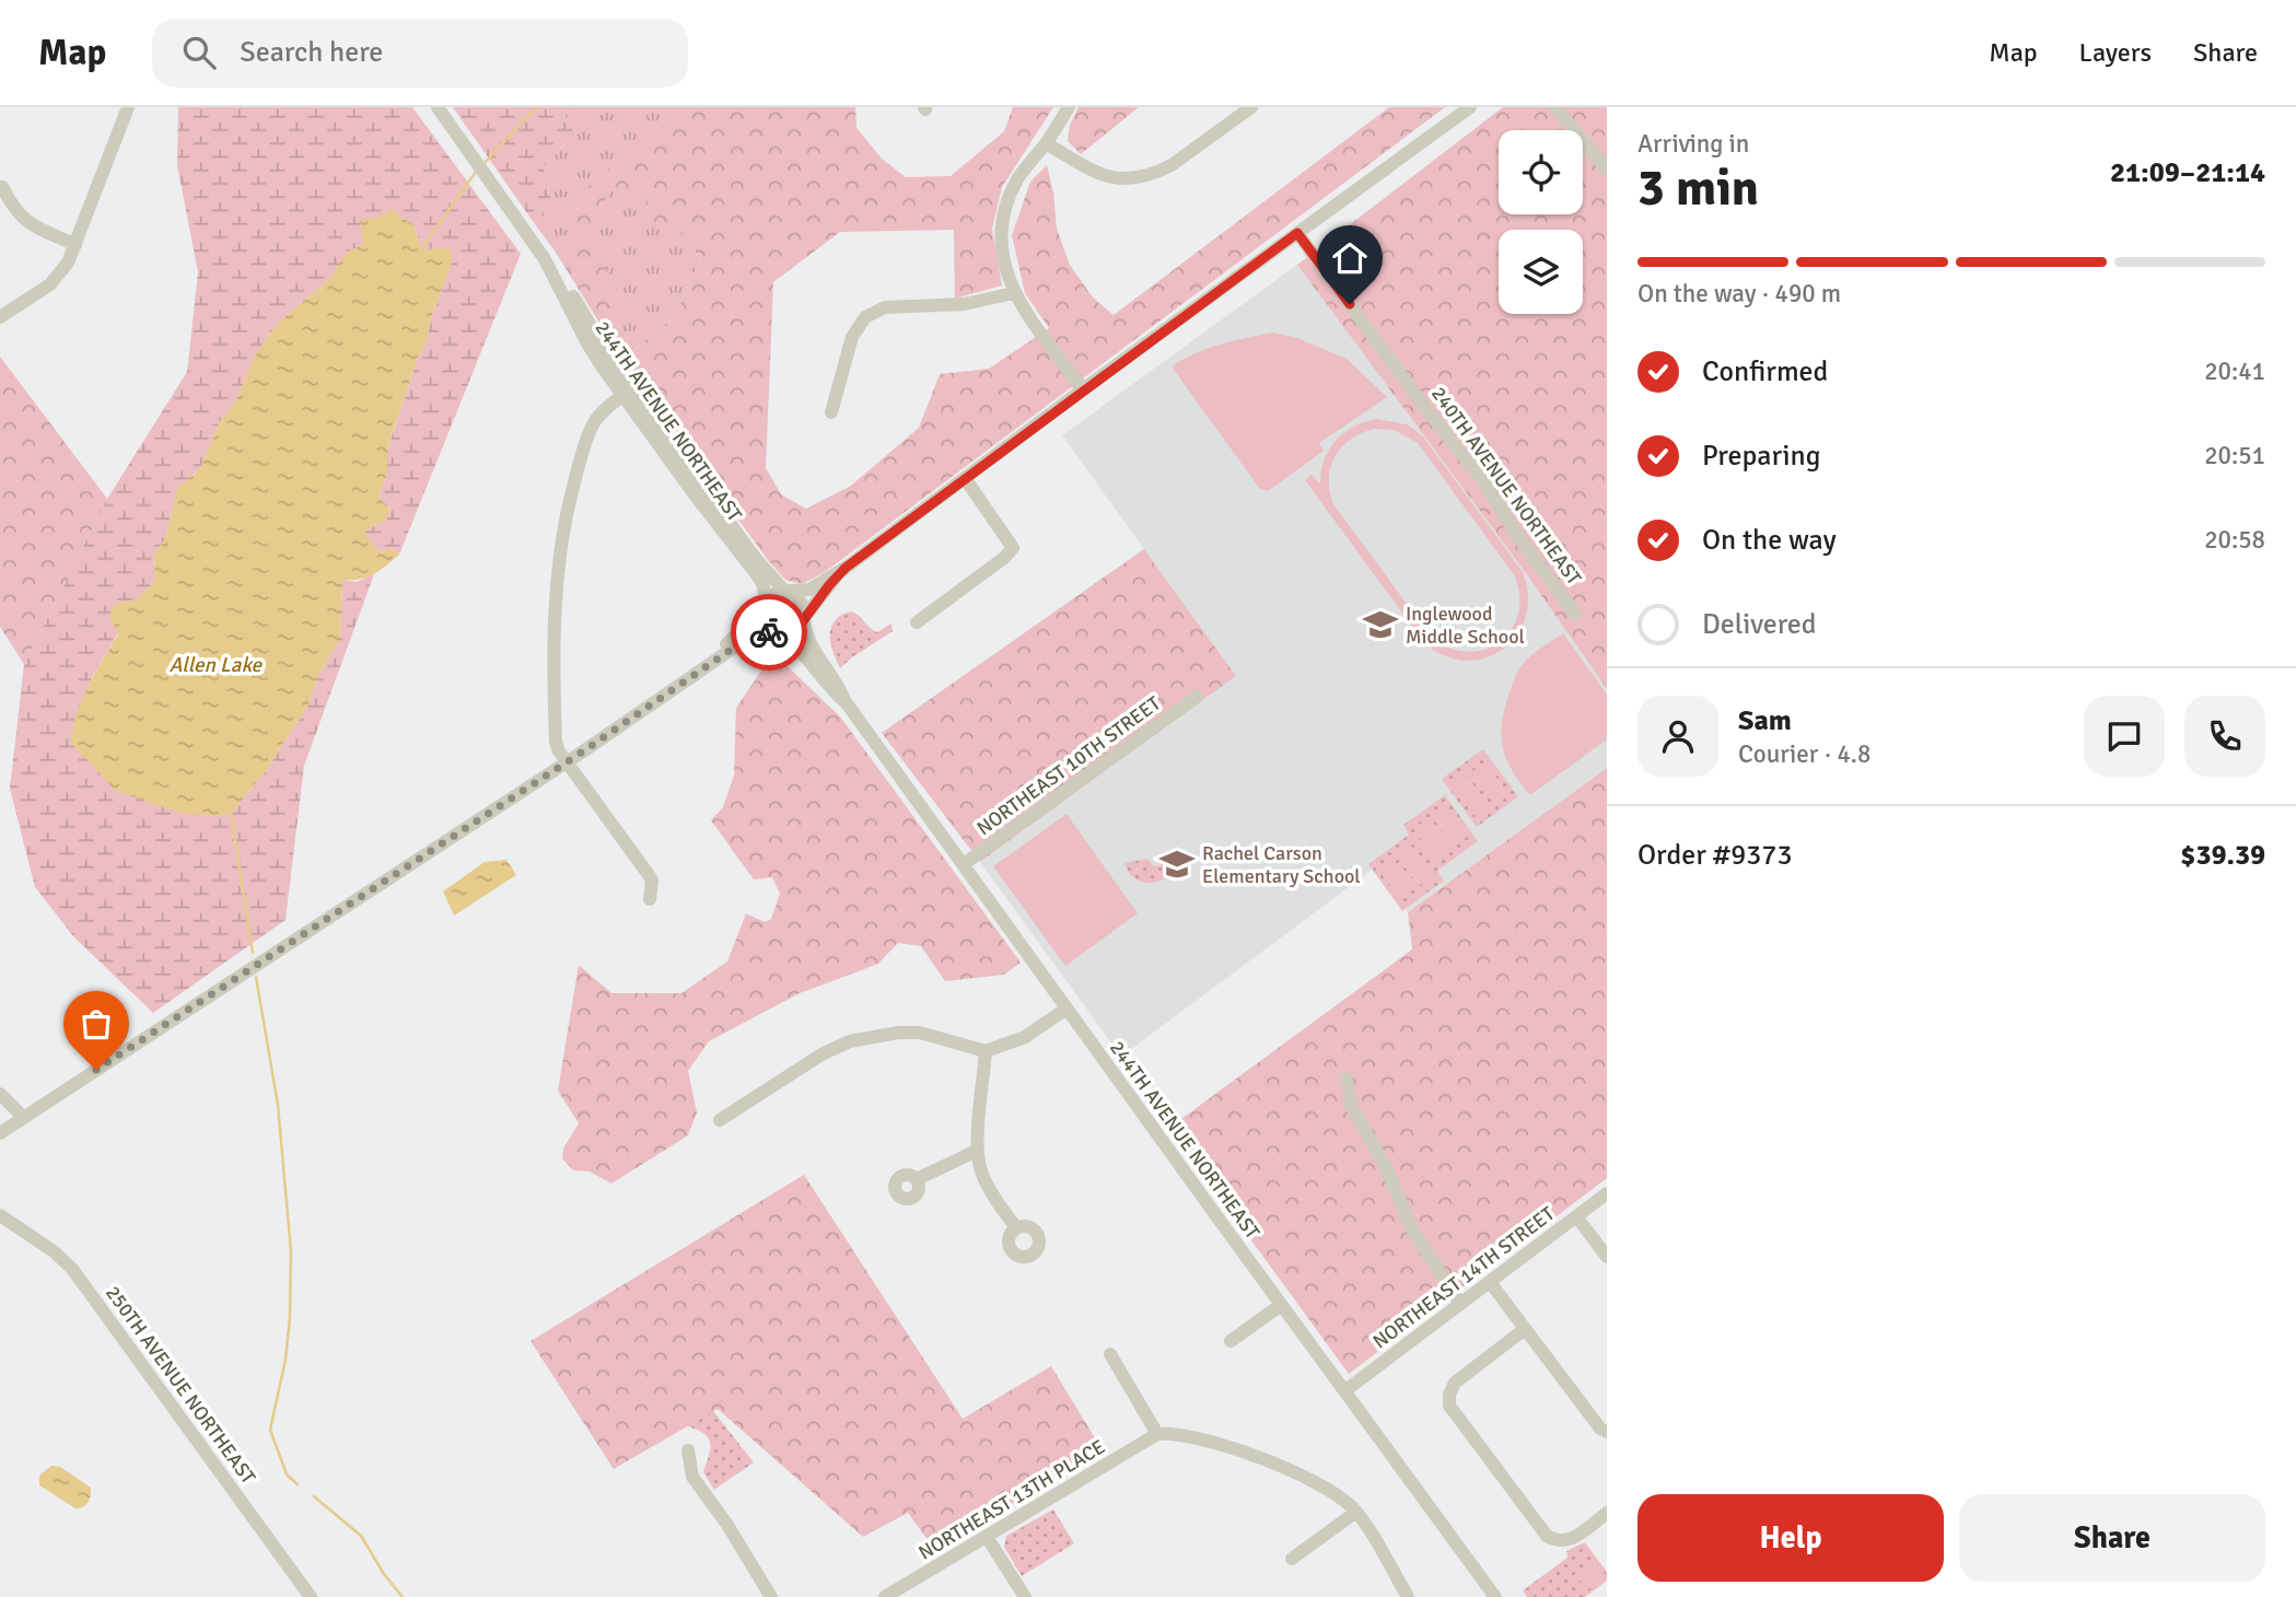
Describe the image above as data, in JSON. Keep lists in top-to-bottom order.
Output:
{
  "streets": {
    "street": [
      "244TH AVENUE NORTHEAST",
      "240TH AVENUE NORTHEAST",
      "NORTHEAST 10TH STREET",
      "NORTHEAST 14TH STREET",
      "250TH AVENUE NORTHEAST",
      "NORTHEAST 13TH PLACE"
    ]
  },
  "crossings": [
    ["244TH AVENUE NORTHEAST", "NORTHEAST 10TH STREET"],
    ["244TH AVENUE NORTHEAST", "NORTHEAST 14TH STREET"]
  ],
  "water": ["Allen Lake"],
  "places": {
    "school or university": ["Inglewood Middle School", "Rachel Carson Elementary School"]
  },
  "page": {
    "header": "Map",
    "search": "Search here",
    "nav": ["Map", "Layers", "Share"],
    "heading": ["3 min", "Arriving in", "21:09–21:14"],
    "panel": [
      "Sam",
      "Courier · 4.8",
      "Order #9373",
      "$39.39"
    ],
    "bar": "On the way · 490 m",
    "list": [
      ["Confirmed", "20:41"],
      ["Preparing", "20:51"],
      ["On the way", "20:58"],
      "Delivered"
    ],
    "buttons": ["Help", "Share"]
  }
}
